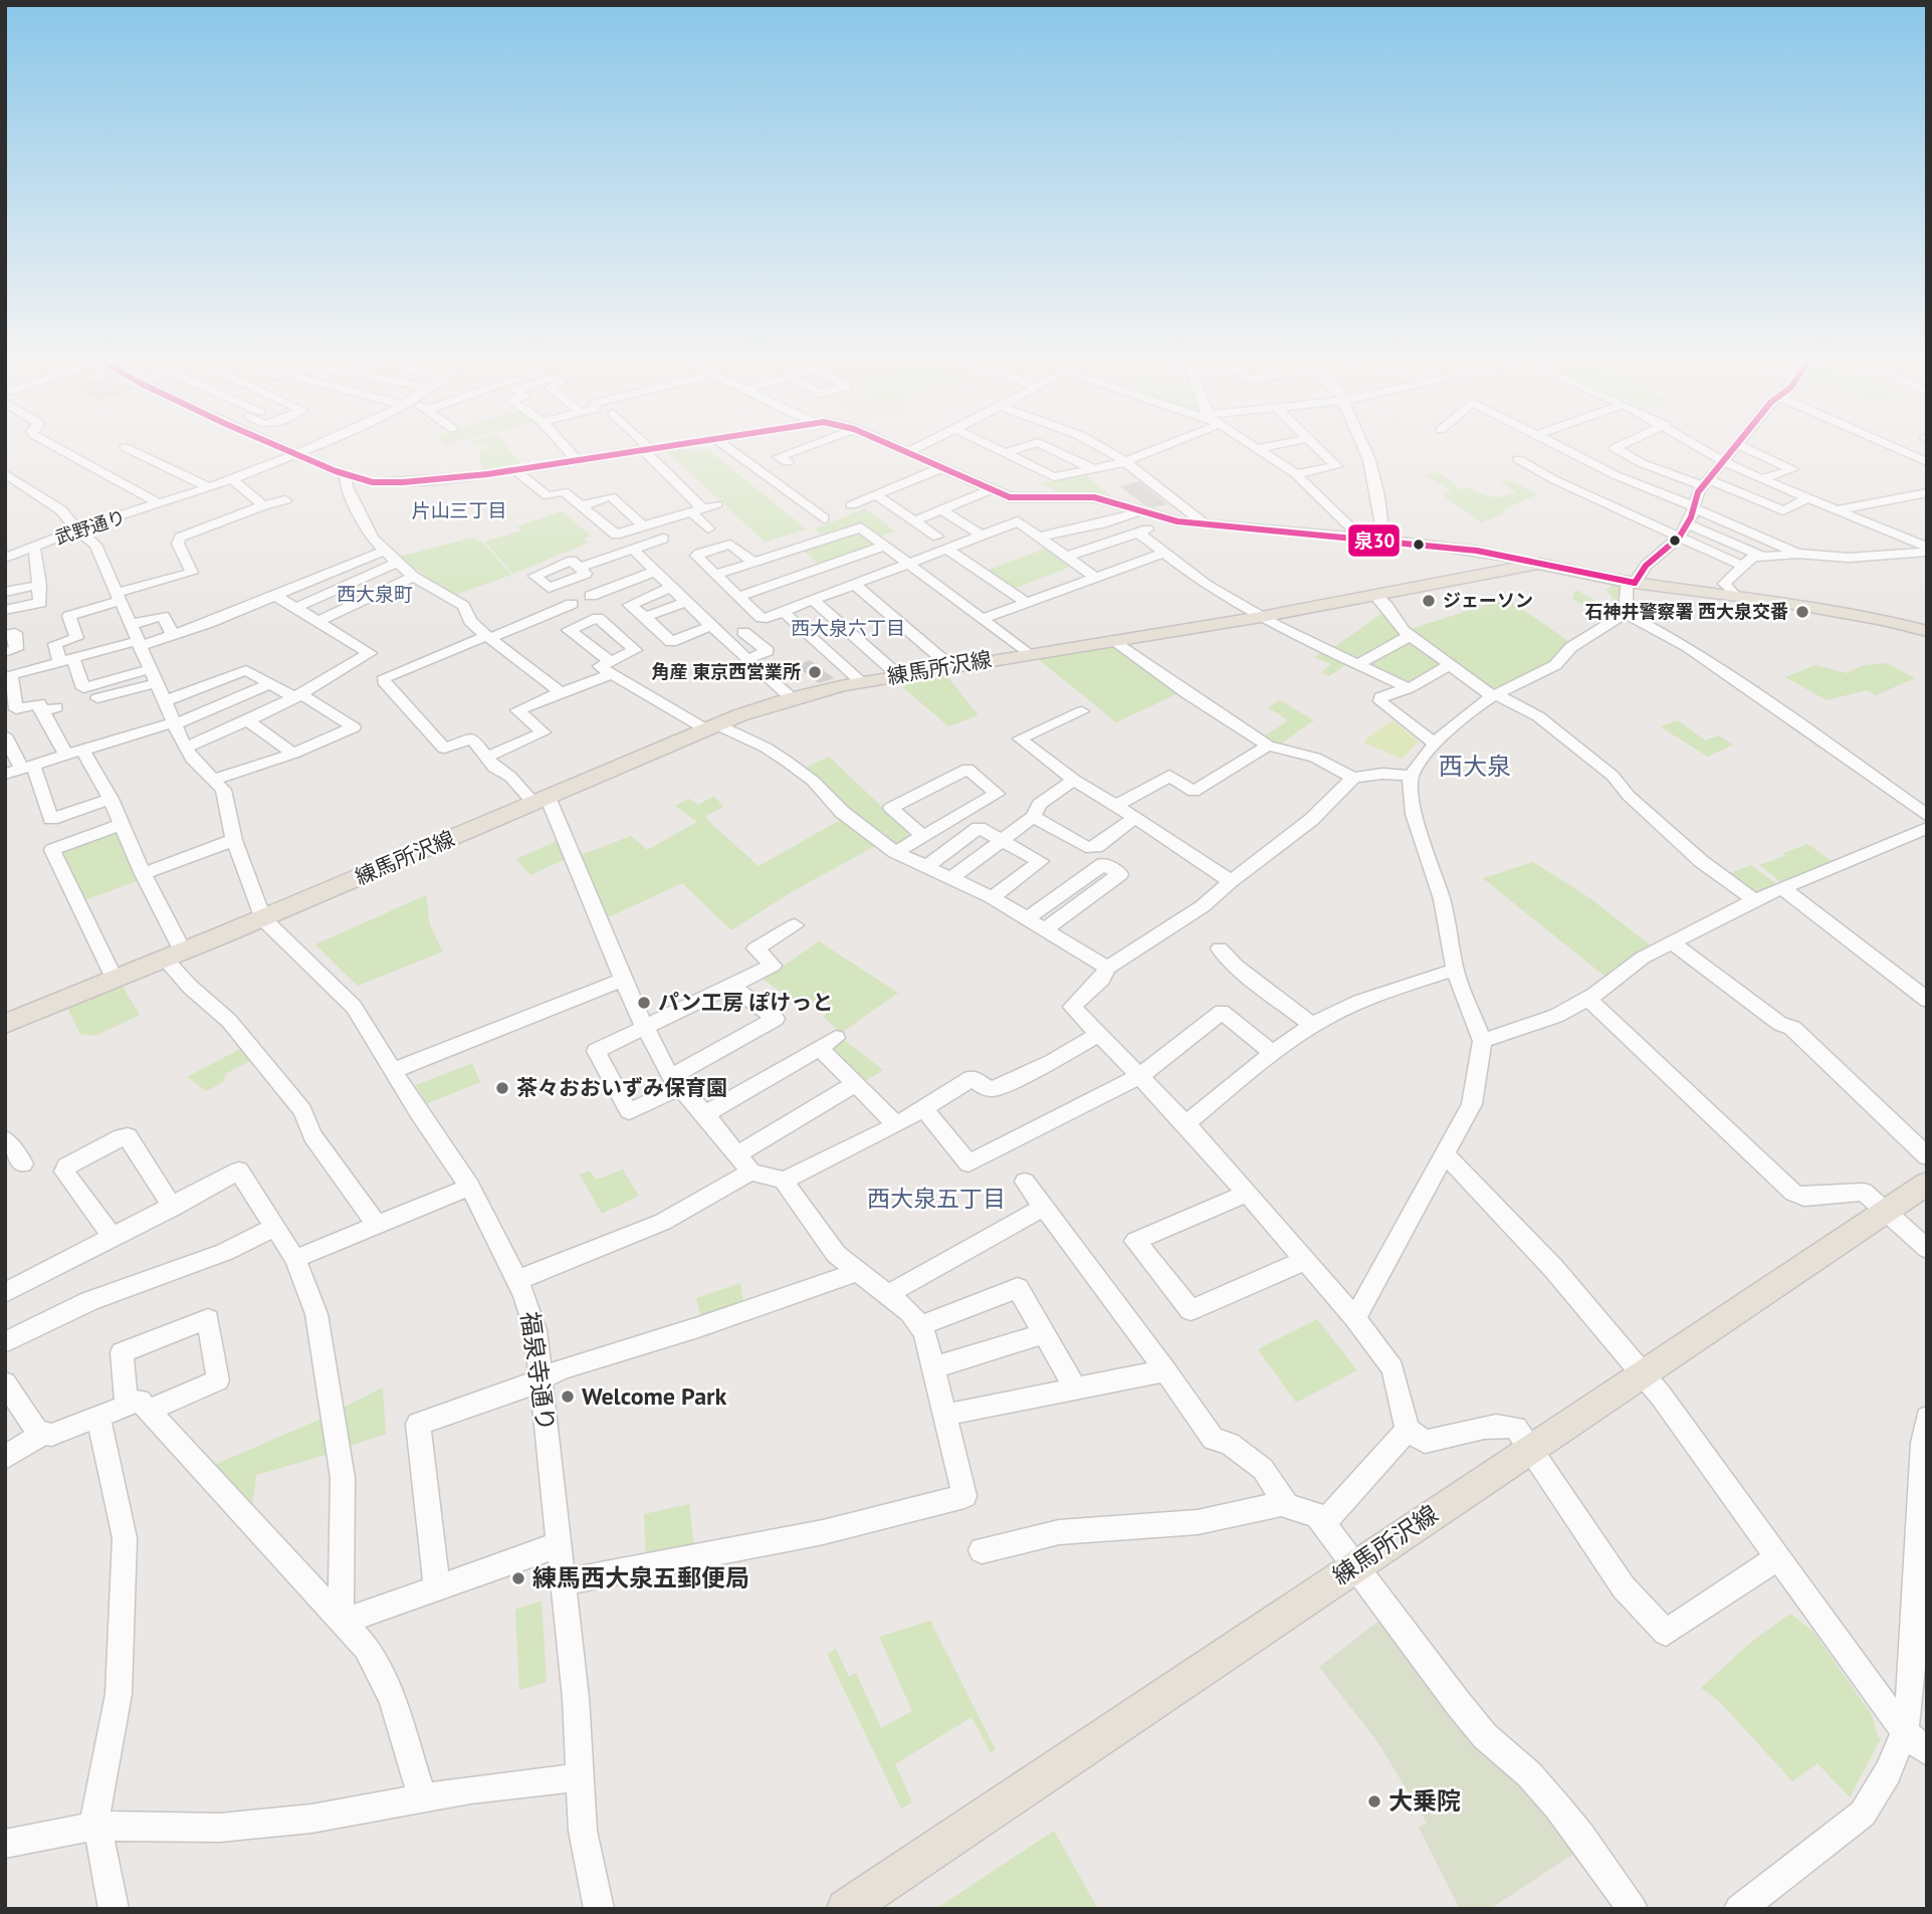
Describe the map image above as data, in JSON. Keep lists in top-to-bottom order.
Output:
{
  "streets": {
    "main road": ["練馬所沢線"],
    "street": ["武野通り", "福泉寺通り"]
  },
  "crossings": [
    ["練馬所沢線", "福泉寺通り"]
  ],
  "districts": [
    "片山三丁目",
    "西大泉町",
    "西大泉六丁目",
    "西大泉",
    "西大泉五丁目"
  ],
  "places": [
    "ジェーソン",
    "石神井警察署 西大泉交番",
    "角産 東京西営業所",
    "パン工房 ぽけっと",
    "茶々おおいずみ保育園",
    "Welcome Park",
    "練馬西大泉五郵便局",
    "大乗院"
  ],
  "lines": ["transit line 泉30"]
}
